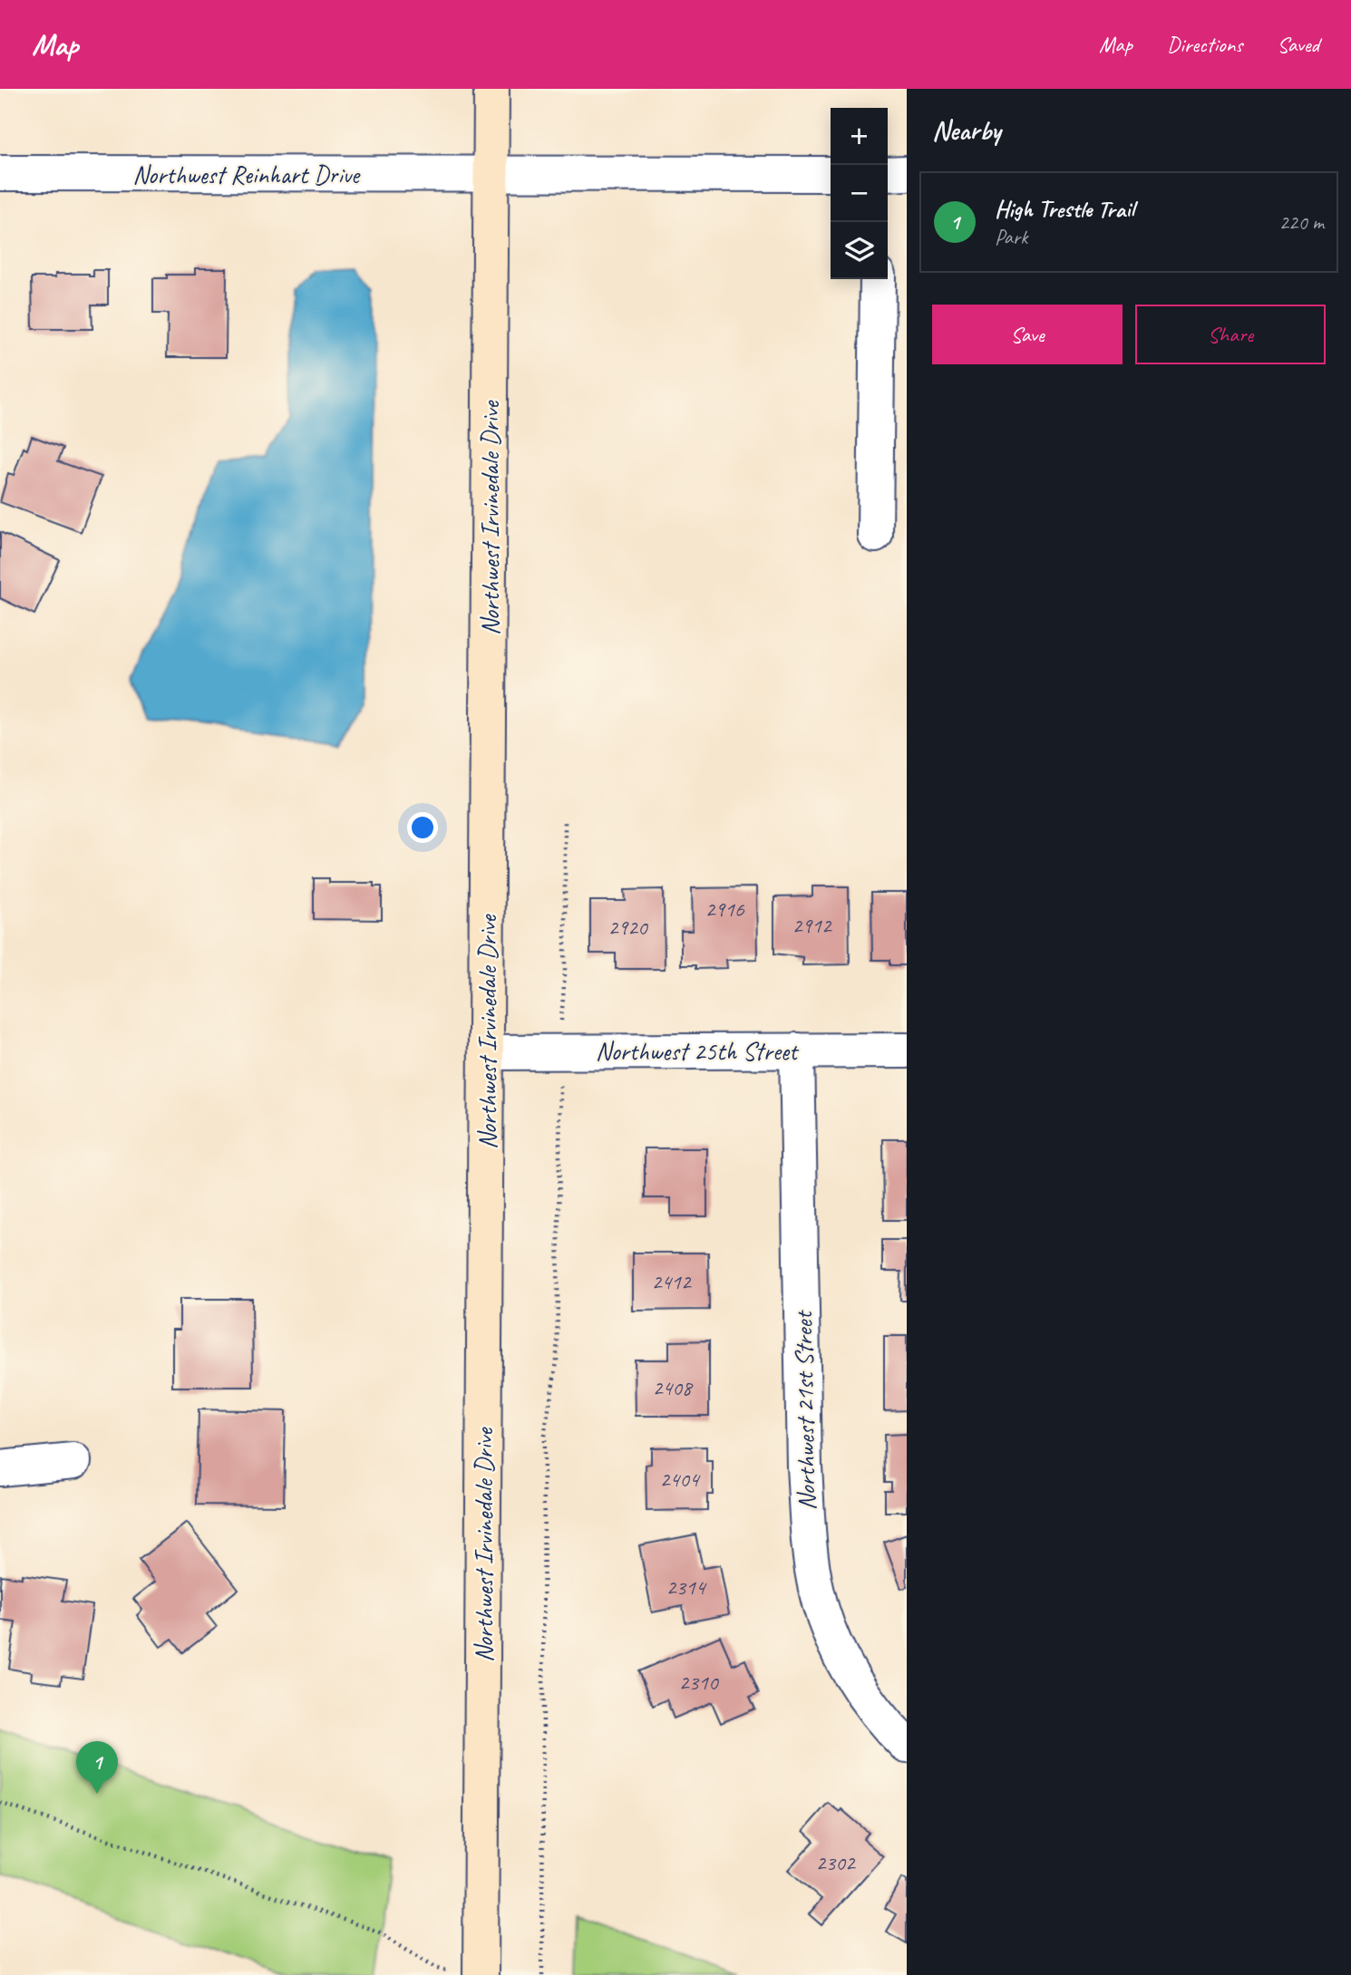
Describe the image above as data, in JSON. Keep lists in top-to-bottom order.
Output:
{
  "streets": {
    "main road": ["Northwest Irvinedale Drive"],
    "street": ["Northwest Reinhart Drive", "Northwest 25th Street", "Northwest 21st Street"]
  },
  "crossings": [
    ["Northwest Reinhart Drive", "Northwest Irvinedale Drive"],
    ["Northwest Irvinedale Drive", "Northwest 25th Street"],
    ["Northwest 25th Street", "Northwest 21st Street"]
  ],
  "house_numbers": [
    "2916",
    "2912",
    "2920",
    "2412",
    "2408",
    "2404",
    "2314",
    "2310",
    "2302"
  ],
  "page": {
    "header": "Map",
    "nav": ["Map", "Directions", "Saved"],
    "heading": "Nearby",
    "map_buttons": ["+", "−"],
    "list": [
      {
        "mark": "1",
        "name": "High Trestle Trail",
        "note": "Park",
        "value": "220 m"
      }
    ],
    "buttons": ["Save", "Share"],
    "pins": "1"
  }
}
